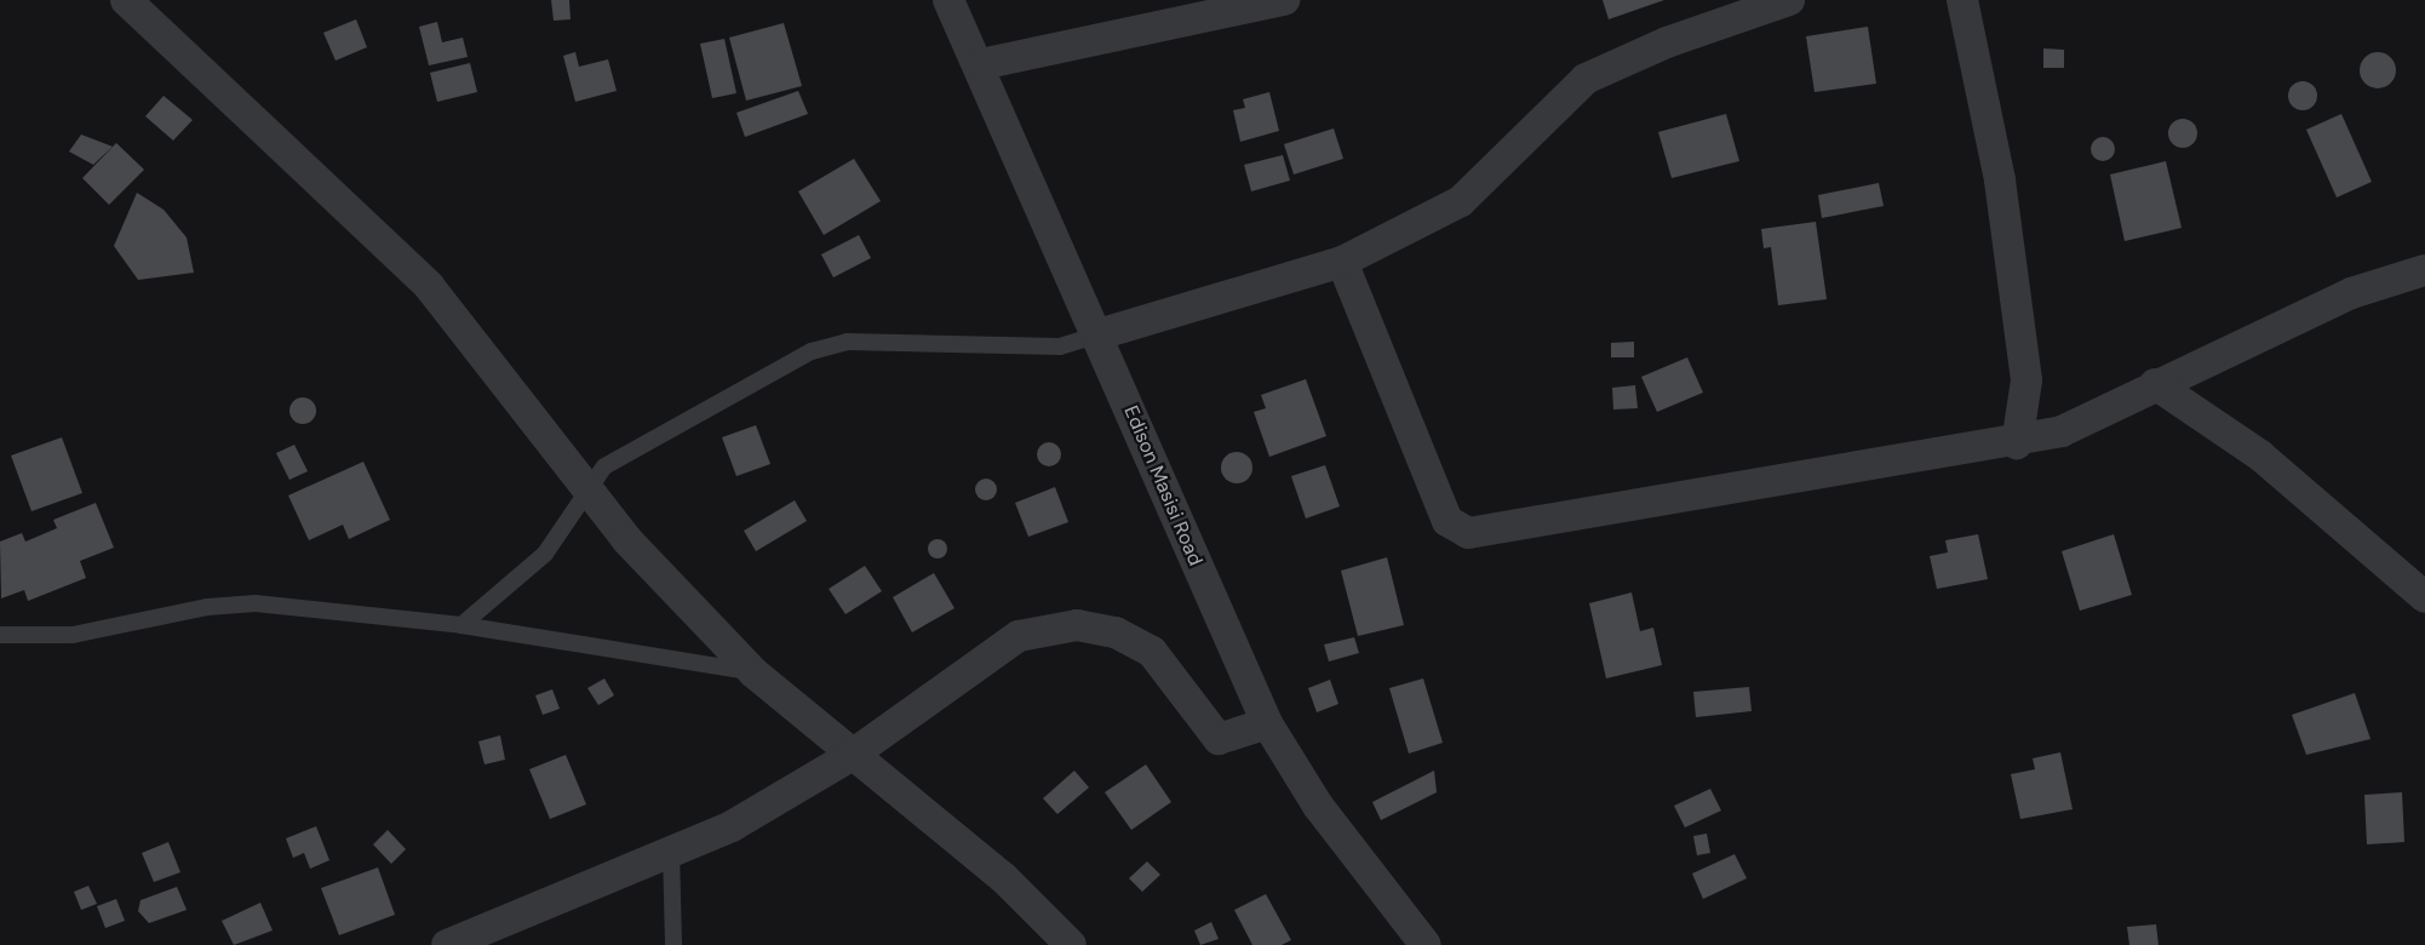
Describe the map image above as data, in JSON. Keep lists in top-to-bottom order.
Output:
{
  "streets": {
    "street": ["Edison Masisi Road"]
  }
}
